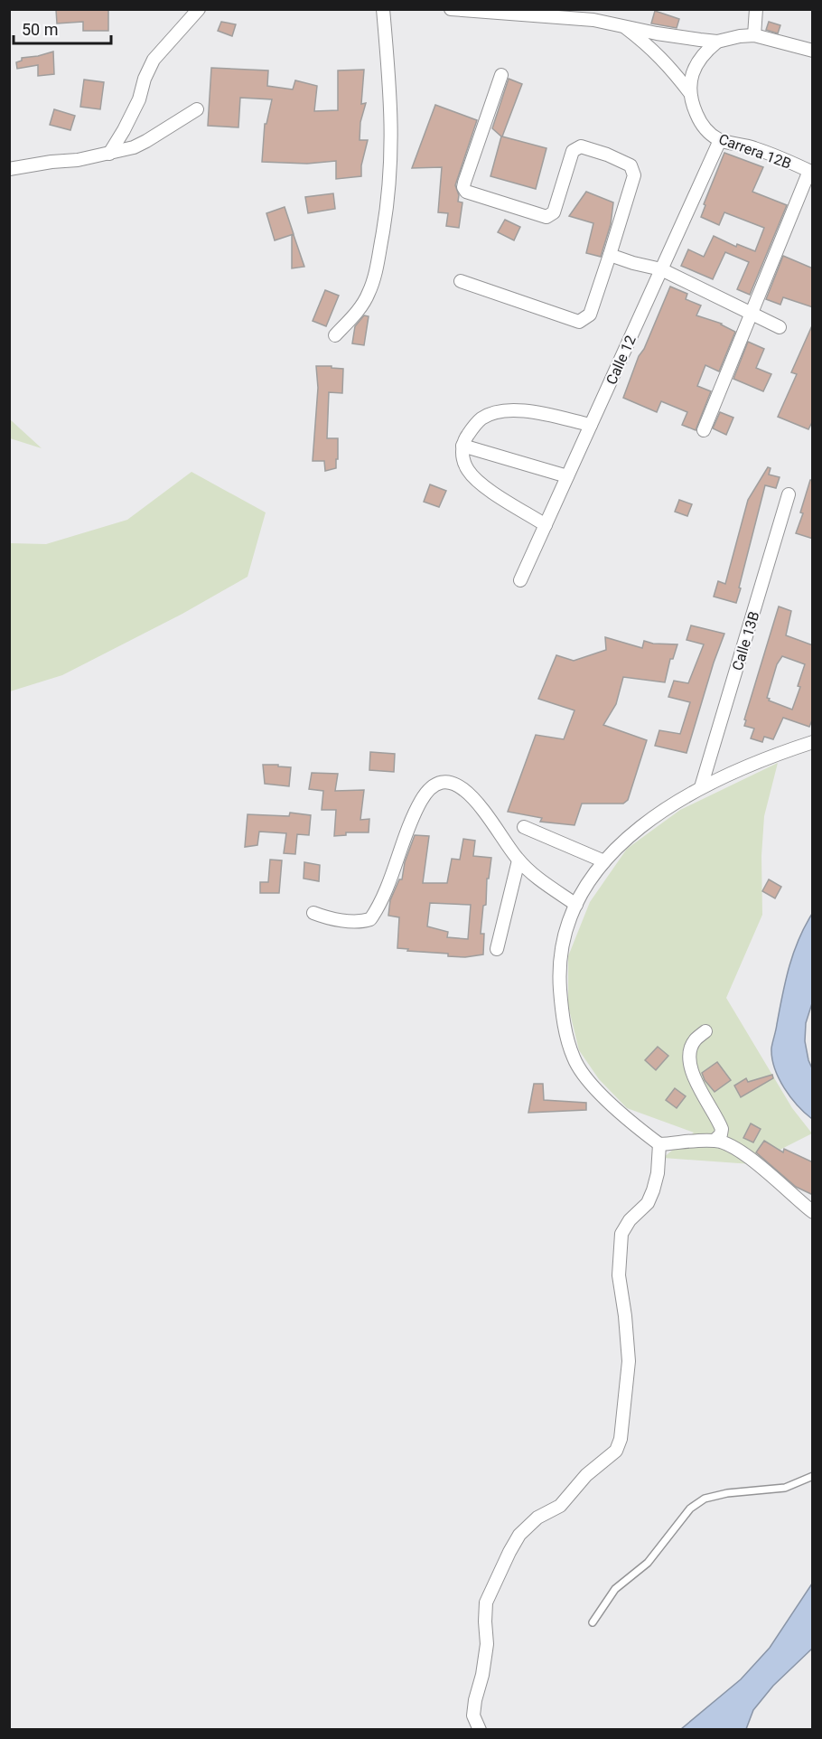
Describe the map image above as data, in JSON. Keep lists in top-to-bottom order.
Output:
{
  "streets": {
    "street": ["Carrera 12B", "Calle 12", "Calle 13B"]
  },
  "crossings": [
    ["Carrera 12B", "Calle 12"]
  ],
  "scale_bar": "50 m"
}
